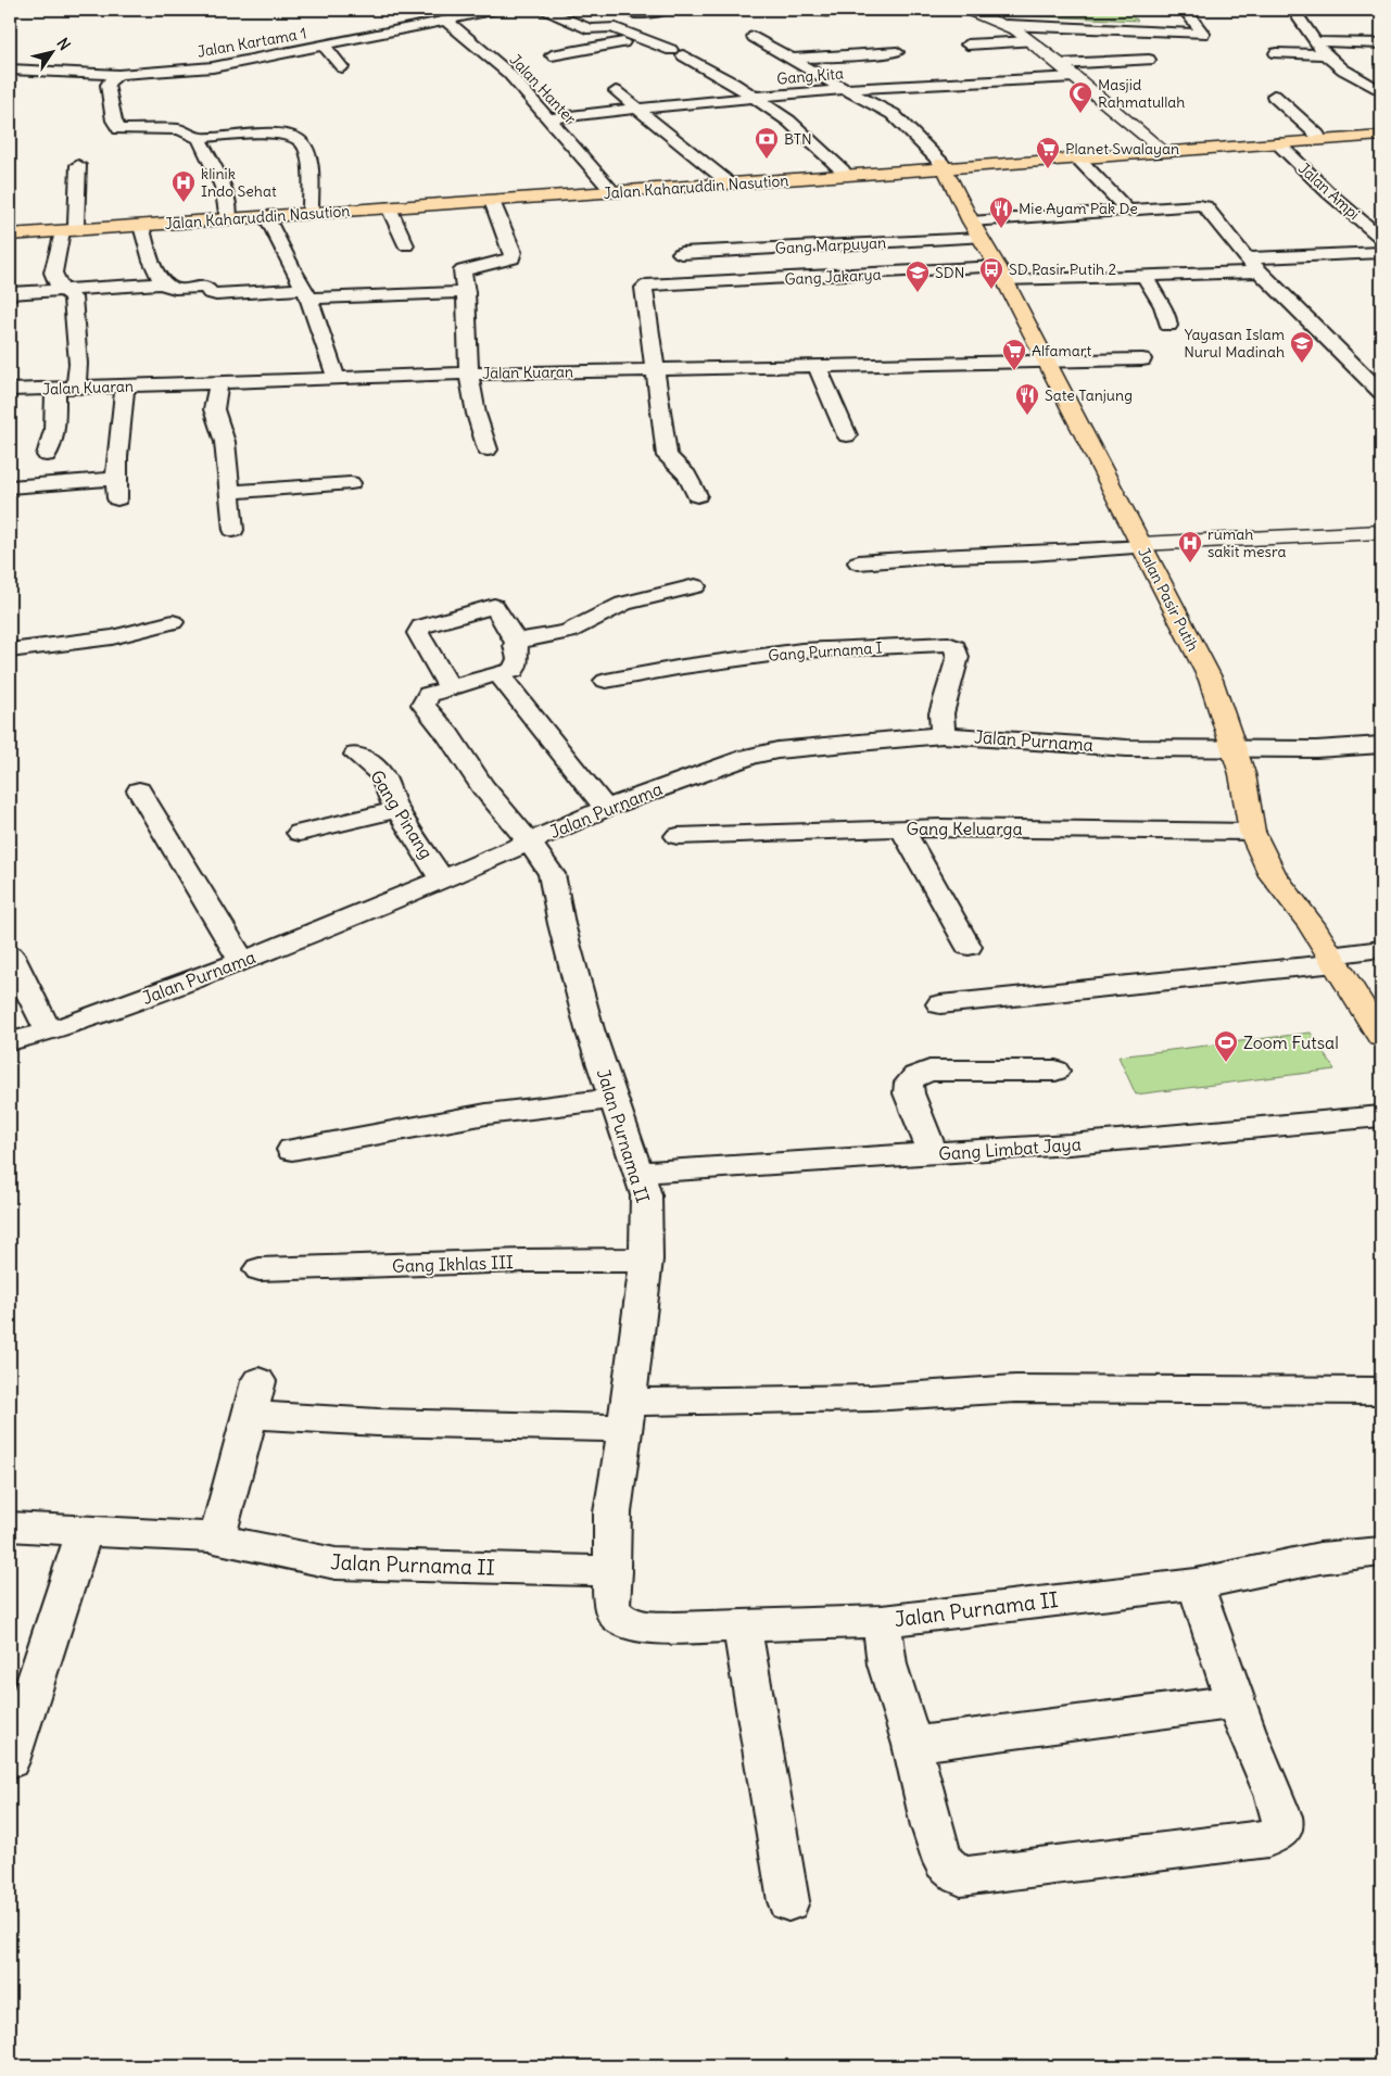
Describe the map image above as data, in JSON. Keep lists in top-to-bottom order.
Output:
{
  "streets": {
    "highway": ["Jalan Kaharuddin Nasution", "Jalan Pasir Putih"],
    "street": [
      "Jalan Kartama 1",
      "Gang Kita",
      "Jalan Hanter",
      "Jalan Ampi",
      "Gang Marpuyan",
      "Gang Jakarya",
      "Jalan Kuaran",
      "Gang Purnama I",
      "Jalan Purnama",
      "Gang Pinang",
      "Gang Keluarga",
      "Jalan Purnama II",
      "Gang Limbat Jaya",
      "Gang Ikhlas III"
    ]
  },
  "crossings": [
    ["Jalan Kartama 1", "Jalan Hanter"],
    ["Gang Kita", "Jalan Hanter"],
    ["Jalan Hanter", "Jalan Kaharuddin Nasution"],
    ["Jalan Kaharuddin Nasution", "Jalan Ampi"],
    ["Jalan Kaharuddin Nasution", "Jalan Pasir Putih"],
    ["Gang Marpuyan", "Gang Jakarya"],
    ["Gang Marpuyan", "Jalan Pasir Putih"],
    ["Gang Jakarya", "Jalan Kuaran"],
    ["Gang Jakarya", "Jalan Pasir Putih"],
    ["Jalan Kuaran", "Jalan Pasir Putih"],
    ["Jalan Pasir Putih", "Jalan Purnama"],
    ["Jalan Pasir Putih", "Gang Keluarga"],
    ["Gang Purnama I", "Jalan Purnama"],
    ["Jalan Purnama", "Gang Pinang"],
    ["Jalan Purnama", "Jalan Purnama II"],
    ["Jalan Purnama II", "Gang Limbat Jaya"],
    ["Jalan Purnama II", "Gang Ikhlas III"]
  ],
  "places": {
    "mosque": ["Masjid Rahmatullah"],
    "bank": ["BTN"],
    "supermarket": ["Planet Swalayan", "Alfamart"],
    "hospital": ["klinik Indo Sehat", "rumah sakit mesra"],
    "restaurant": ["Mie Ayam Pak De", "Sate Tanjung"],
    "bus stop": ["SD Pasir Putih 2"],
    "school or university": ["SDN", "Yayasan Islam Nurul Madinah"],
    "sports": ["Zoom Futsal"]
  },
  "north": "top right"
}
